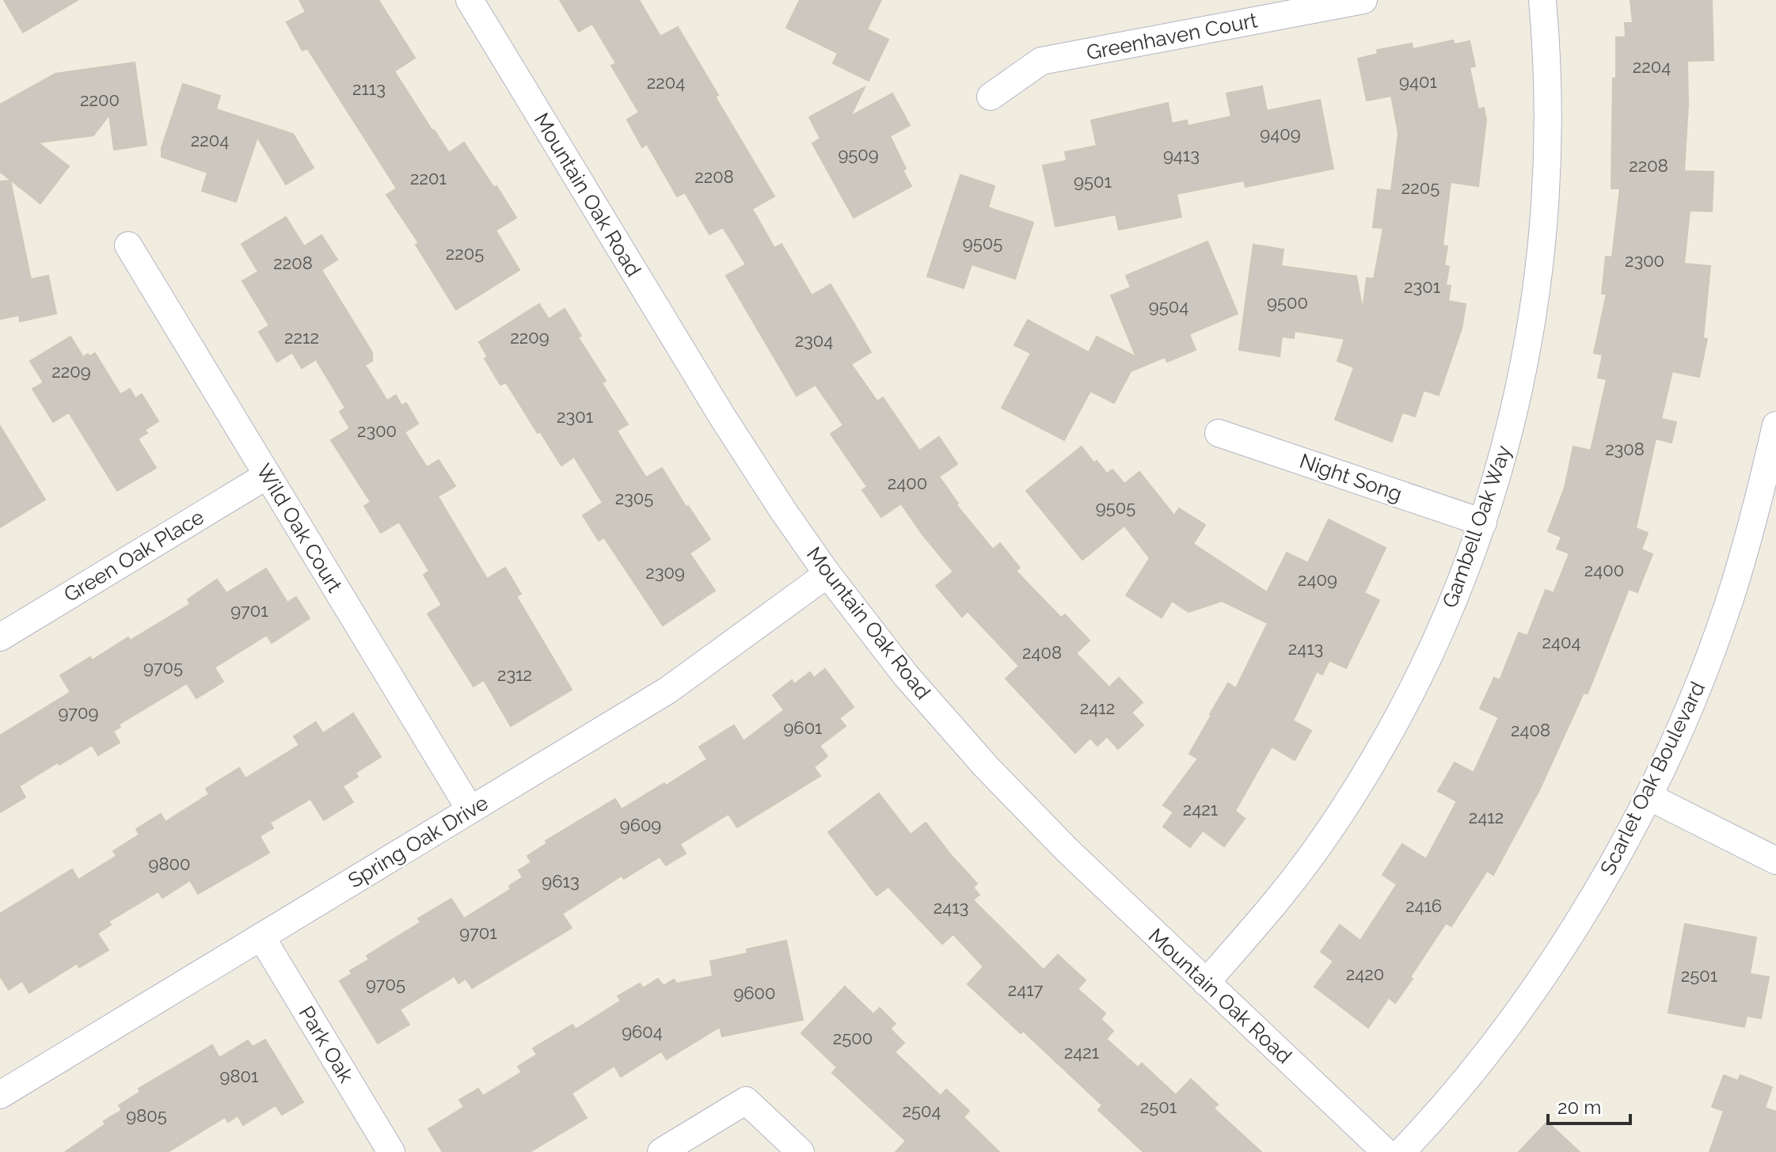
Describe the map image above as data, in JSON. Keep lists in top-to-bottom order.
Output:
{
  "streets": {
    "street": [
      "Greenhaven Court",
      "Mountain Oak Road",
      "Night Song",
      "Gambell Oak Way",
      "Wild Oak Court",
      "Green Oak Place",
      "Scarlet Oak Boulevard",
      "Spring Oak Drive",
      "Park Oak"
    ]
  },
  "crossings": [
    ["Mountain Oak Road", "Gambell Oak Way"],
    ["Mountain Oak Road", "Spring Oak Drive"],
    ["Night Song", "Gambell Oak Way"],
    ["Wild Oak Court", "Green Oak Place"],
    ["Wild Oak Court", "Spring Oak Drive"],
    ["Spring Oak Drive", "Park Oak"]
  ],
  "house_numbers": [
    "2204",
    "9401",
    "2204",
    "2113",
    "2200",
    "9409",
    "2204",
    "9509",
    "9413",
    "2208",
    "2208",
    "2201",
    "9501",
    "2205",
    "9505",
    "2205",
    "2300",
    "2208",
    "2301",
    "9500",
    "9504",
    "2212",
    "2209",
    "2304",
    "2209",
    "2301",
    "2300",
    "2308",
    "2400",
    "2305",
    "9505",
    "2400",
    "2309",
    "2409",
    "9701",
    "2404",
    "2413",
    "2408",
    "9705",
    "2312",
    "2412",
    "9709",
    "9601",
    "2408",
    "2421",
    "2412",
    "9609",
    "9800",
    "9613",
    "2416",
    "2413",
    "9701",
    "2420",
    "2501",
    "9705",
    "2417",
    "9600",
    "9604",
    "2500",
    "2421",
    "9801",
    "2501",
    "2504",
    "9805"
  ],
  "scale_bar": "20 m"
}
